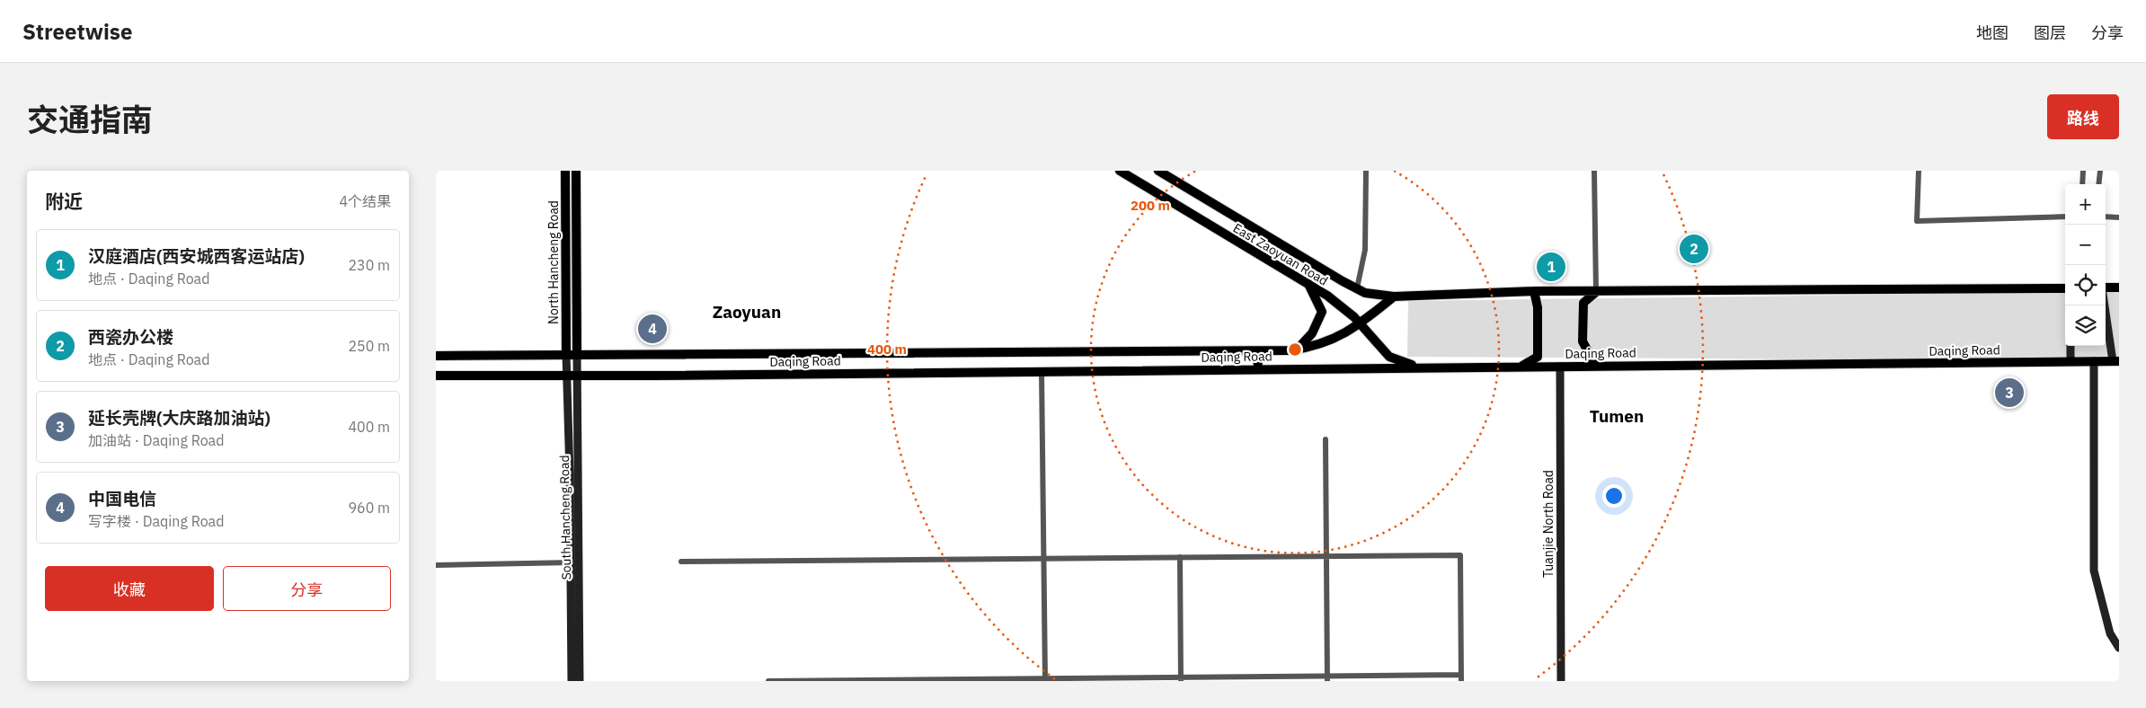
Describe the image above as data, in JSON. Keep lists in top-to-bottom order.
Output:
{
  "streets": {
    "main road": [
      "East Zaoyuan Road",
      "North Hancheng Road",
      "Daqing Road",
      "South Hancheng Road",
      "Tuanjie North Road"
    ]
  },
  "crossings": [
    ["East Zaoyuan Road", "Daqing Road"],
    ["North Hancheng Road", "Daqing Road"],
    ["North Hancheng Road", "South Hancheng Road"],
    ["Daqing Road", "South Hancheng Road"],
    ["Daqing Road", "Tuanjie North Road"]
  ],
  "districts": ["Zaoyuan", "Tumen"],
  "page": {
    "header": "Streetwise",
    "nav": ["地图", "图层", "分享"],
    "title": "交通指南",
    "buttons": [
      "路线",
      ["收藏", "分享"]
    ],
    "heading": ["附近", "4个结果"],
    "map_buttons": ["+", "−"],
    "list": [
      {
        "mark": "1",
        "name": "汉庭酒店(西安城西客运站店)",
        "note": "地点 · Daqing Road",
        "value": "230 m"
      },
      {
        "mark": "2",
        "name": "西瓷办公楼",
        "note": "地点 · Daqing Road",
        "value": "250 m"
      },
      {
        "mark": "3",
        "name": "延长壳牌(大庆路加油站)",
        "note": "加油站 · Daqing Road",
        "value": "400 m"
      },
      {
        "mark": "4",
        "name": "中国电信",
        "note": "写字楼 · Daqing Road",
        "value": "960 m"
      }
    ],
    "pins": [
      "2",
      "1",
      "4",
      "3"
    ]
  },
  "rings": ["200 m", "400 m"]
}
